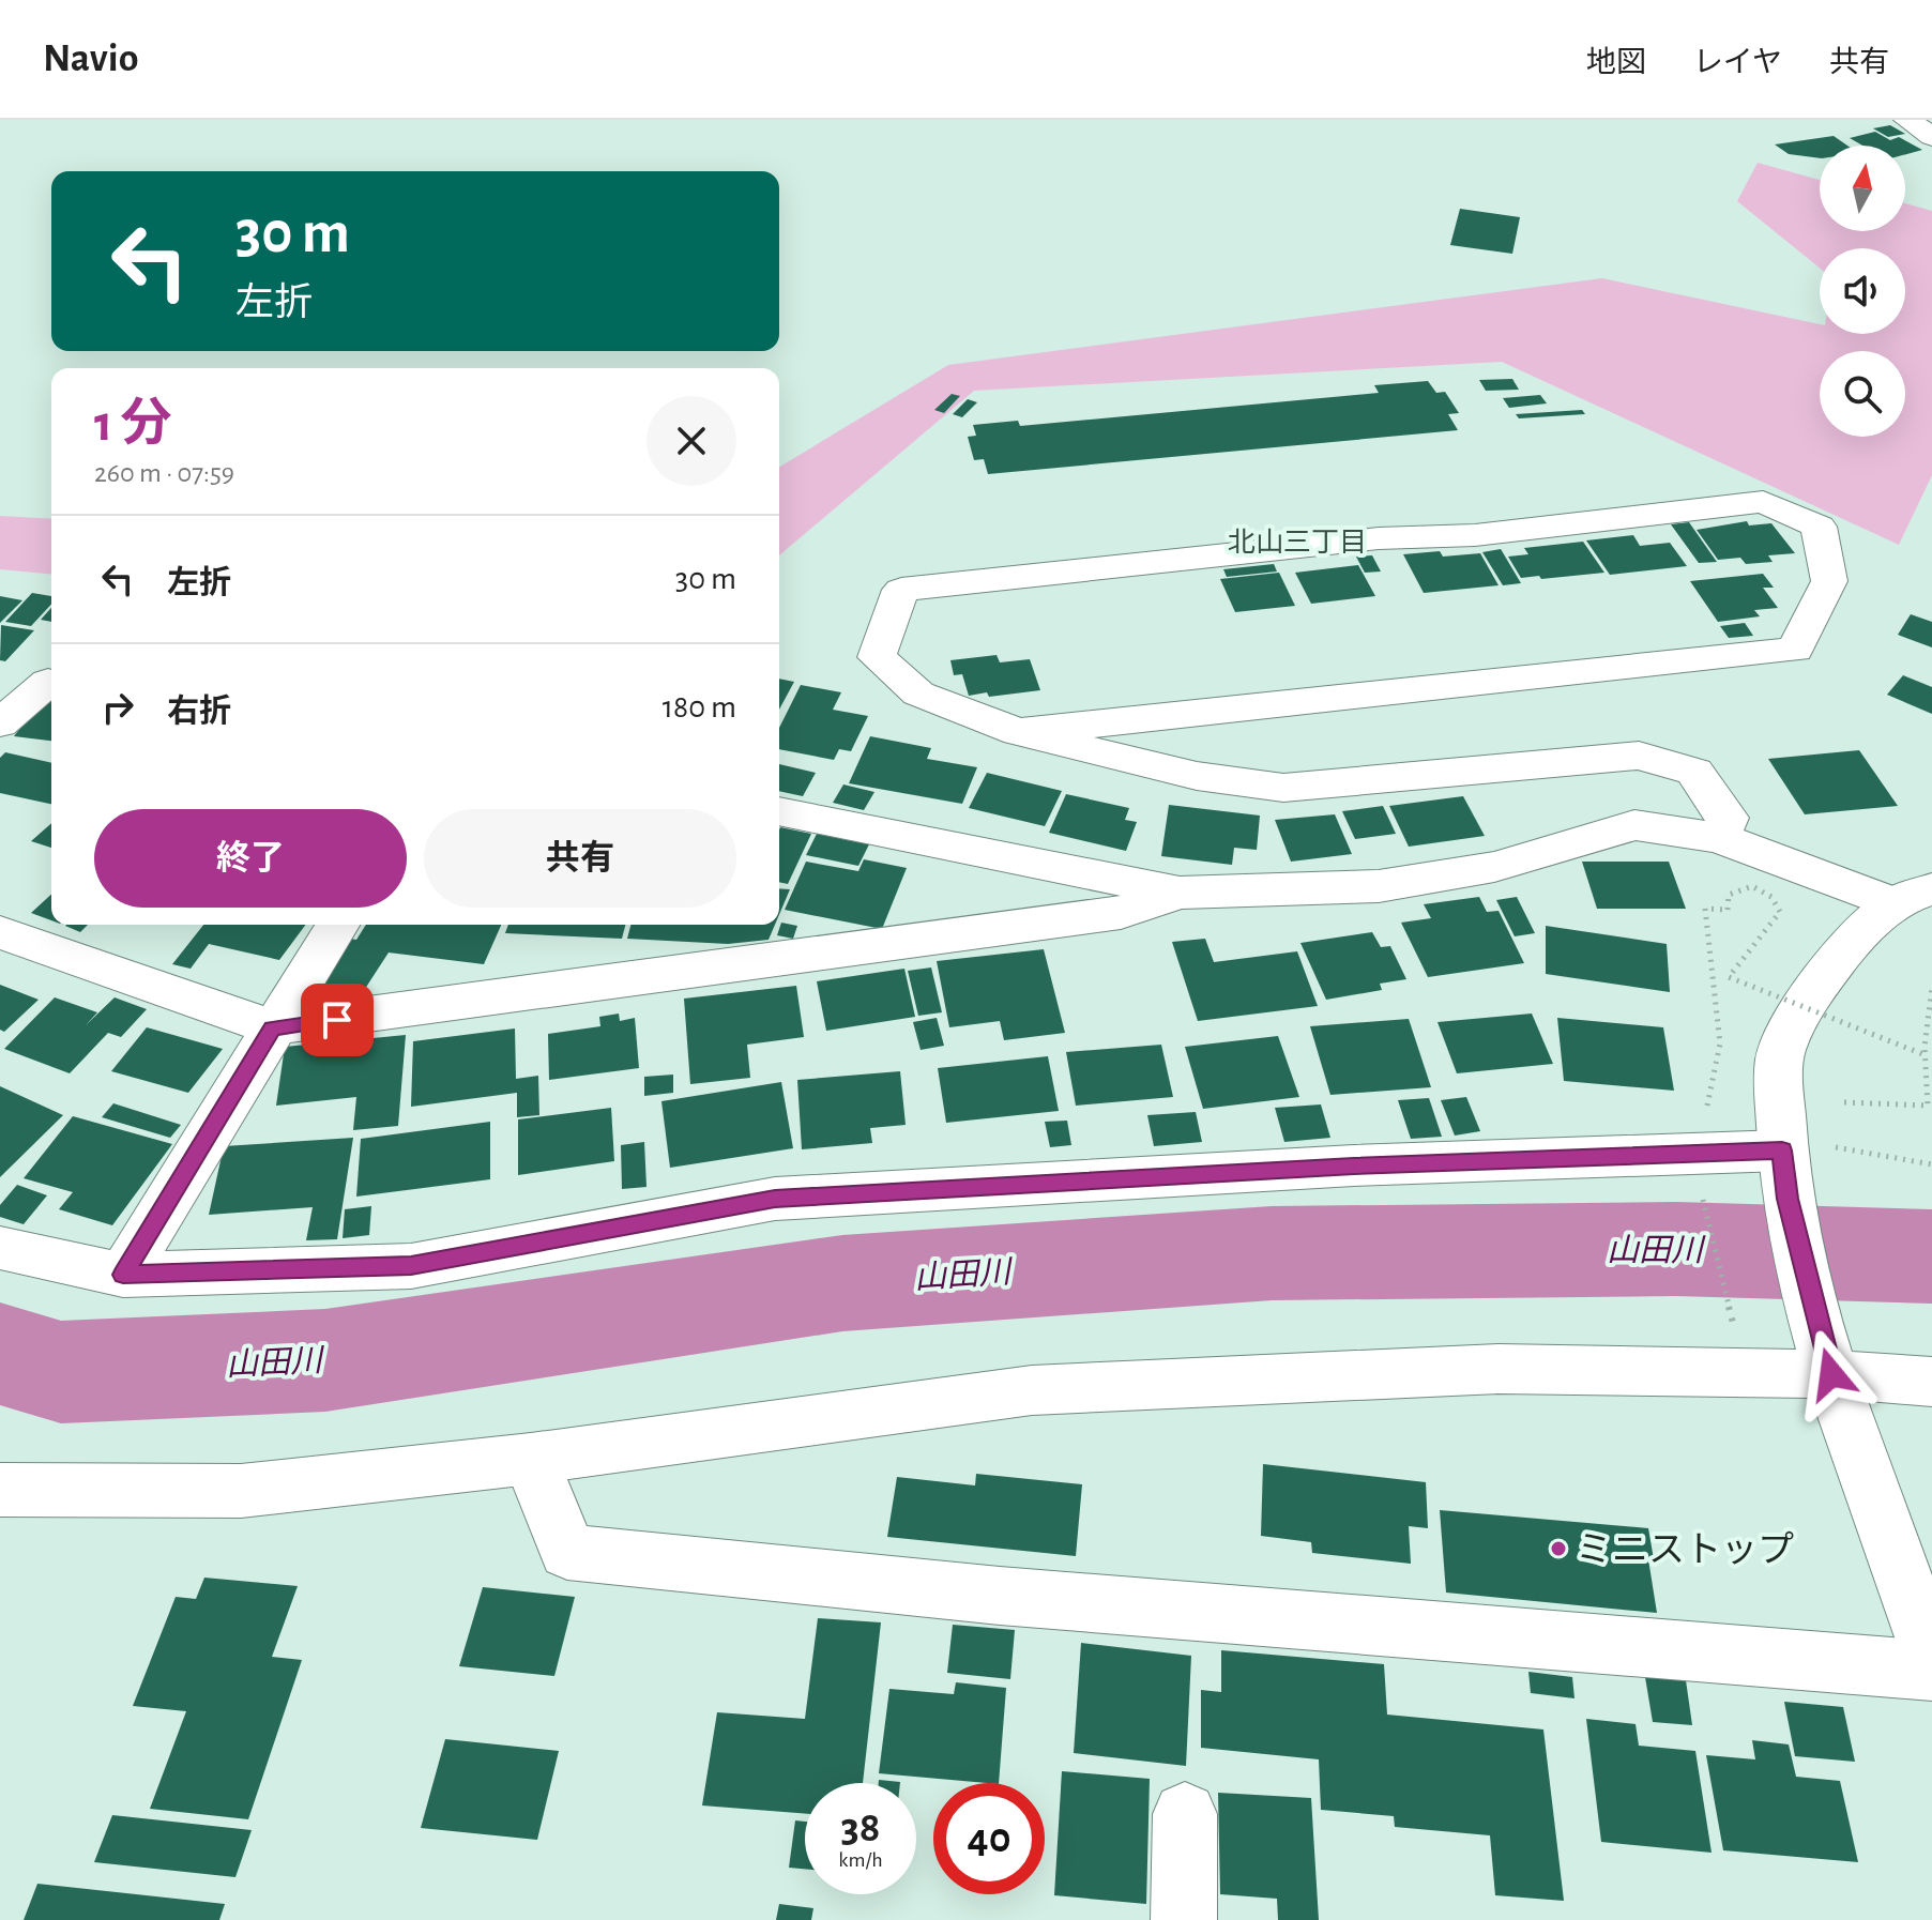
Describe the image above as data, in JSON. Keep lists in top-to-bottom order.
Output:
{
  "districts": ["北山三丁目"],
  "water": ["山田川"],
  "places": ["ミニストップ"],
  "north": "top",
  "page": {
    "header": "Navio",
    "nav": ["地図", "レイヤ", "共有"],
    "turn": ["30 m", "左折"],
    "heading": ["1 分", "260 m · 07:59"],
    "list": [
      {
        "name": "左折",
        "value": "30 m"
      },
      {
        "name": "右折",
        "value": "180 m"
      }
    ],
    "buttons": ["終了", "共有"],
    "speed": "38 km/h",
    "limit": "40"
  }
}
